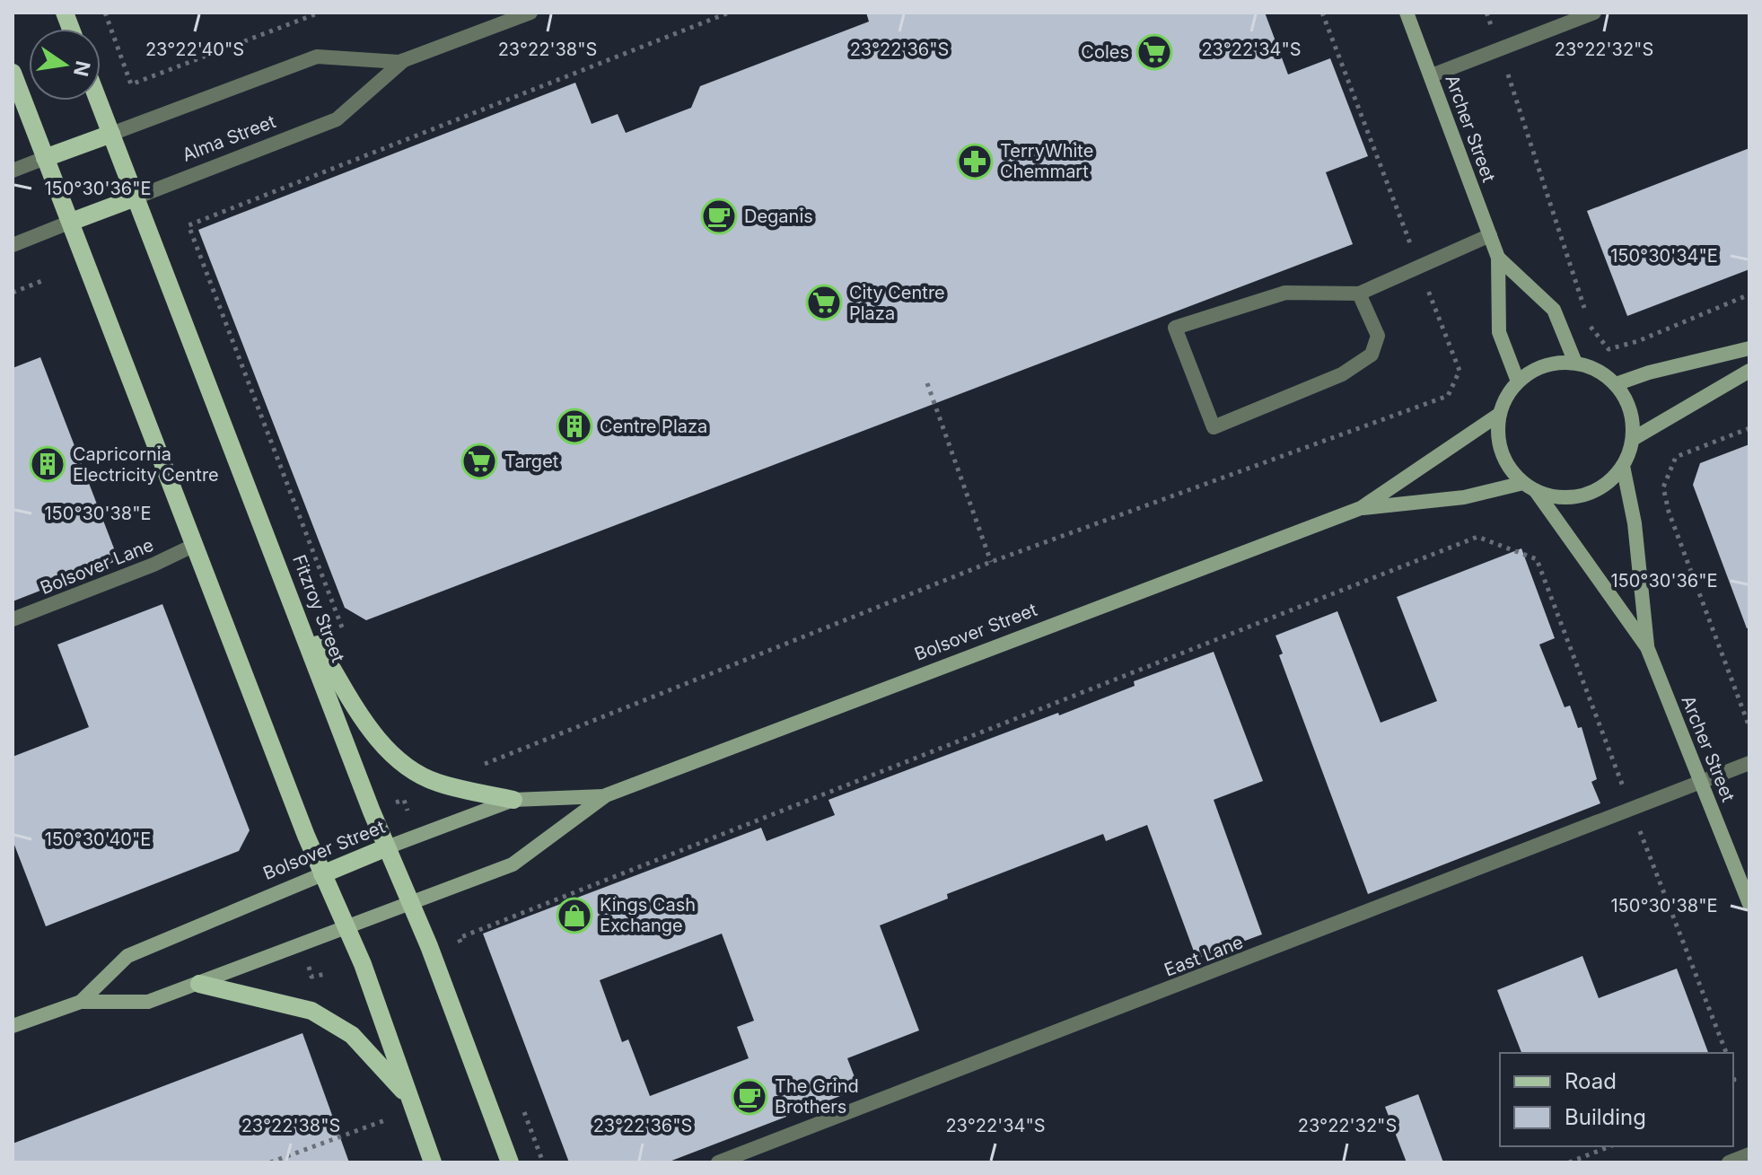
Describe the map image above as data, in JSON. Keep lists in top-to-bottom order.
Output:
{
  "streets": {
    "main road": [
      "Archer Street",
      "Alma Street",
      "Fitzroy Street",
      "Bolsover Street"
    ],
    "street": ["Bolsover Lane", "East Lane"]
  },
  "crossings": [
    ["Archer Street", "Bolsover Street"],
    ["Archer Street", "East Lane"],
    ["Alma Street", "Fitzroy Street"],
    ["Fitzroy Street", "Bolsover Street"]
  ],
  "places": {
    "supermarket": ["Coles", "City Centre Plaza", "Target"],
    "pharmacy": ["TerryWhite Chemmart"],
    "cafe": ["Deganis", "The Grind Brothers"],
    "building": ["Centre Plaza", "Capricornia Electricity Centre"],
    "shop": ["Kings Cash Exchange"]
  },
  "legend": ["Road", "Building"],
  "north": "right",
  "coordinates": [
    "23°22'40\"S",
    "23°22'38\"S",
    "23°22'36\"S",
    "23°22'34\"S",
    "23°22'32\"S",
    "150°30'36\"E",
    "150°30'34\"E",
    "150°30'38\"E",
    "150°30'40\"E"
  ]
}
